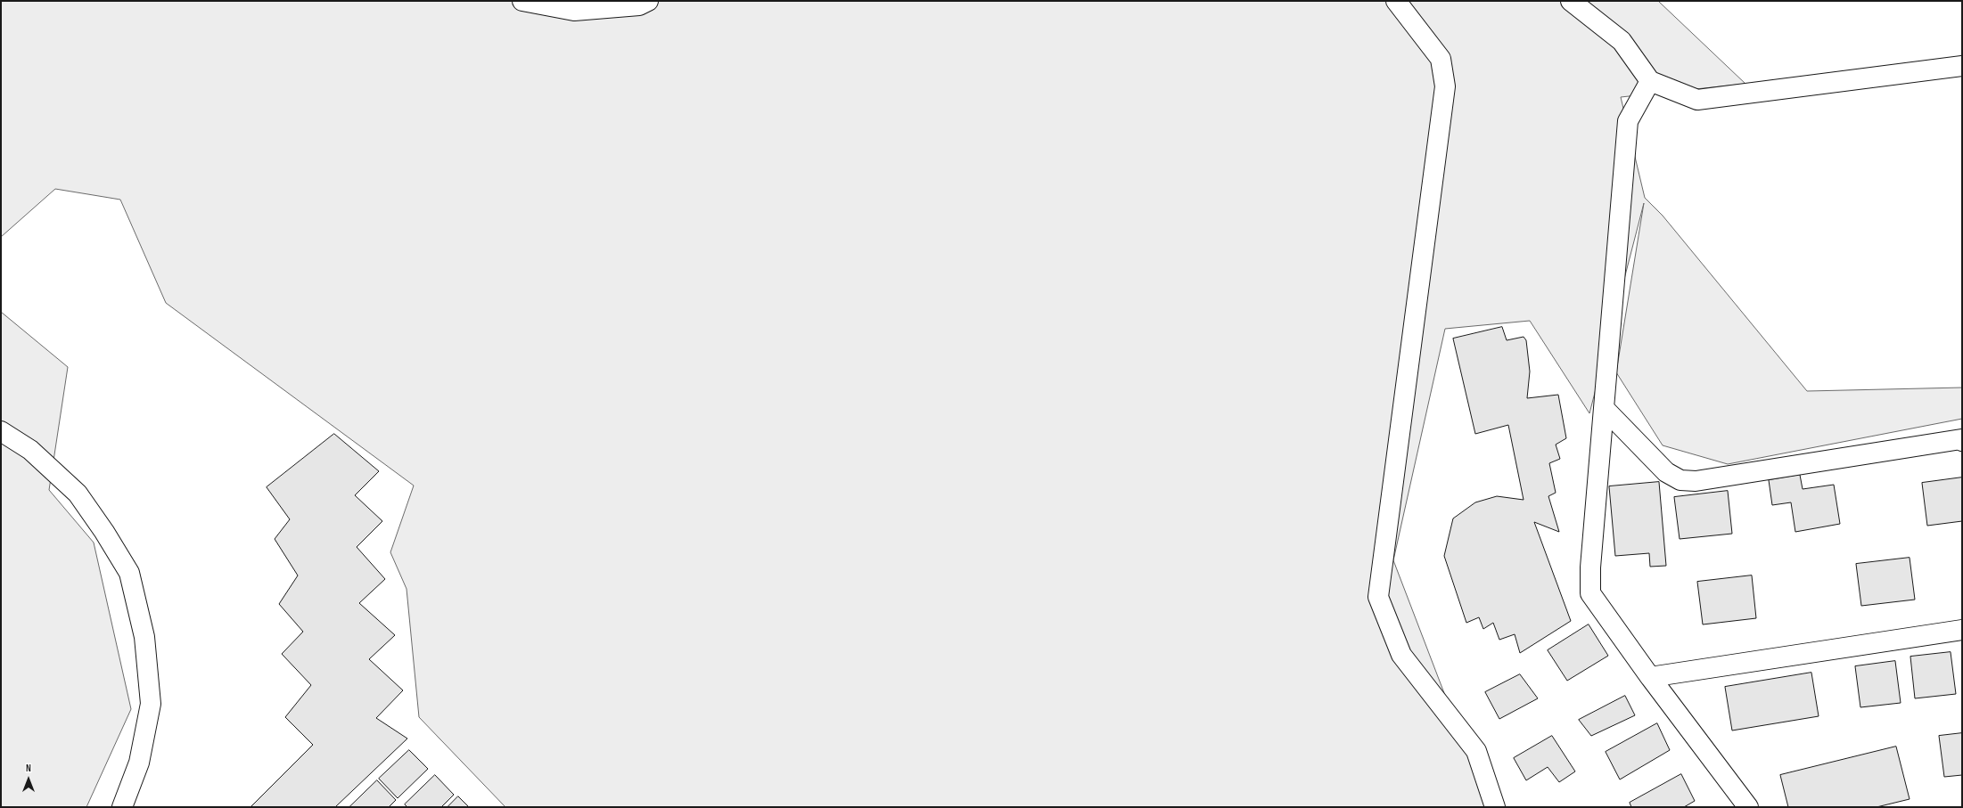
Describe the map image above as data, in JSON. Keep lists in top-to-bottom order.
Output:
{
  "north": "top"
}
